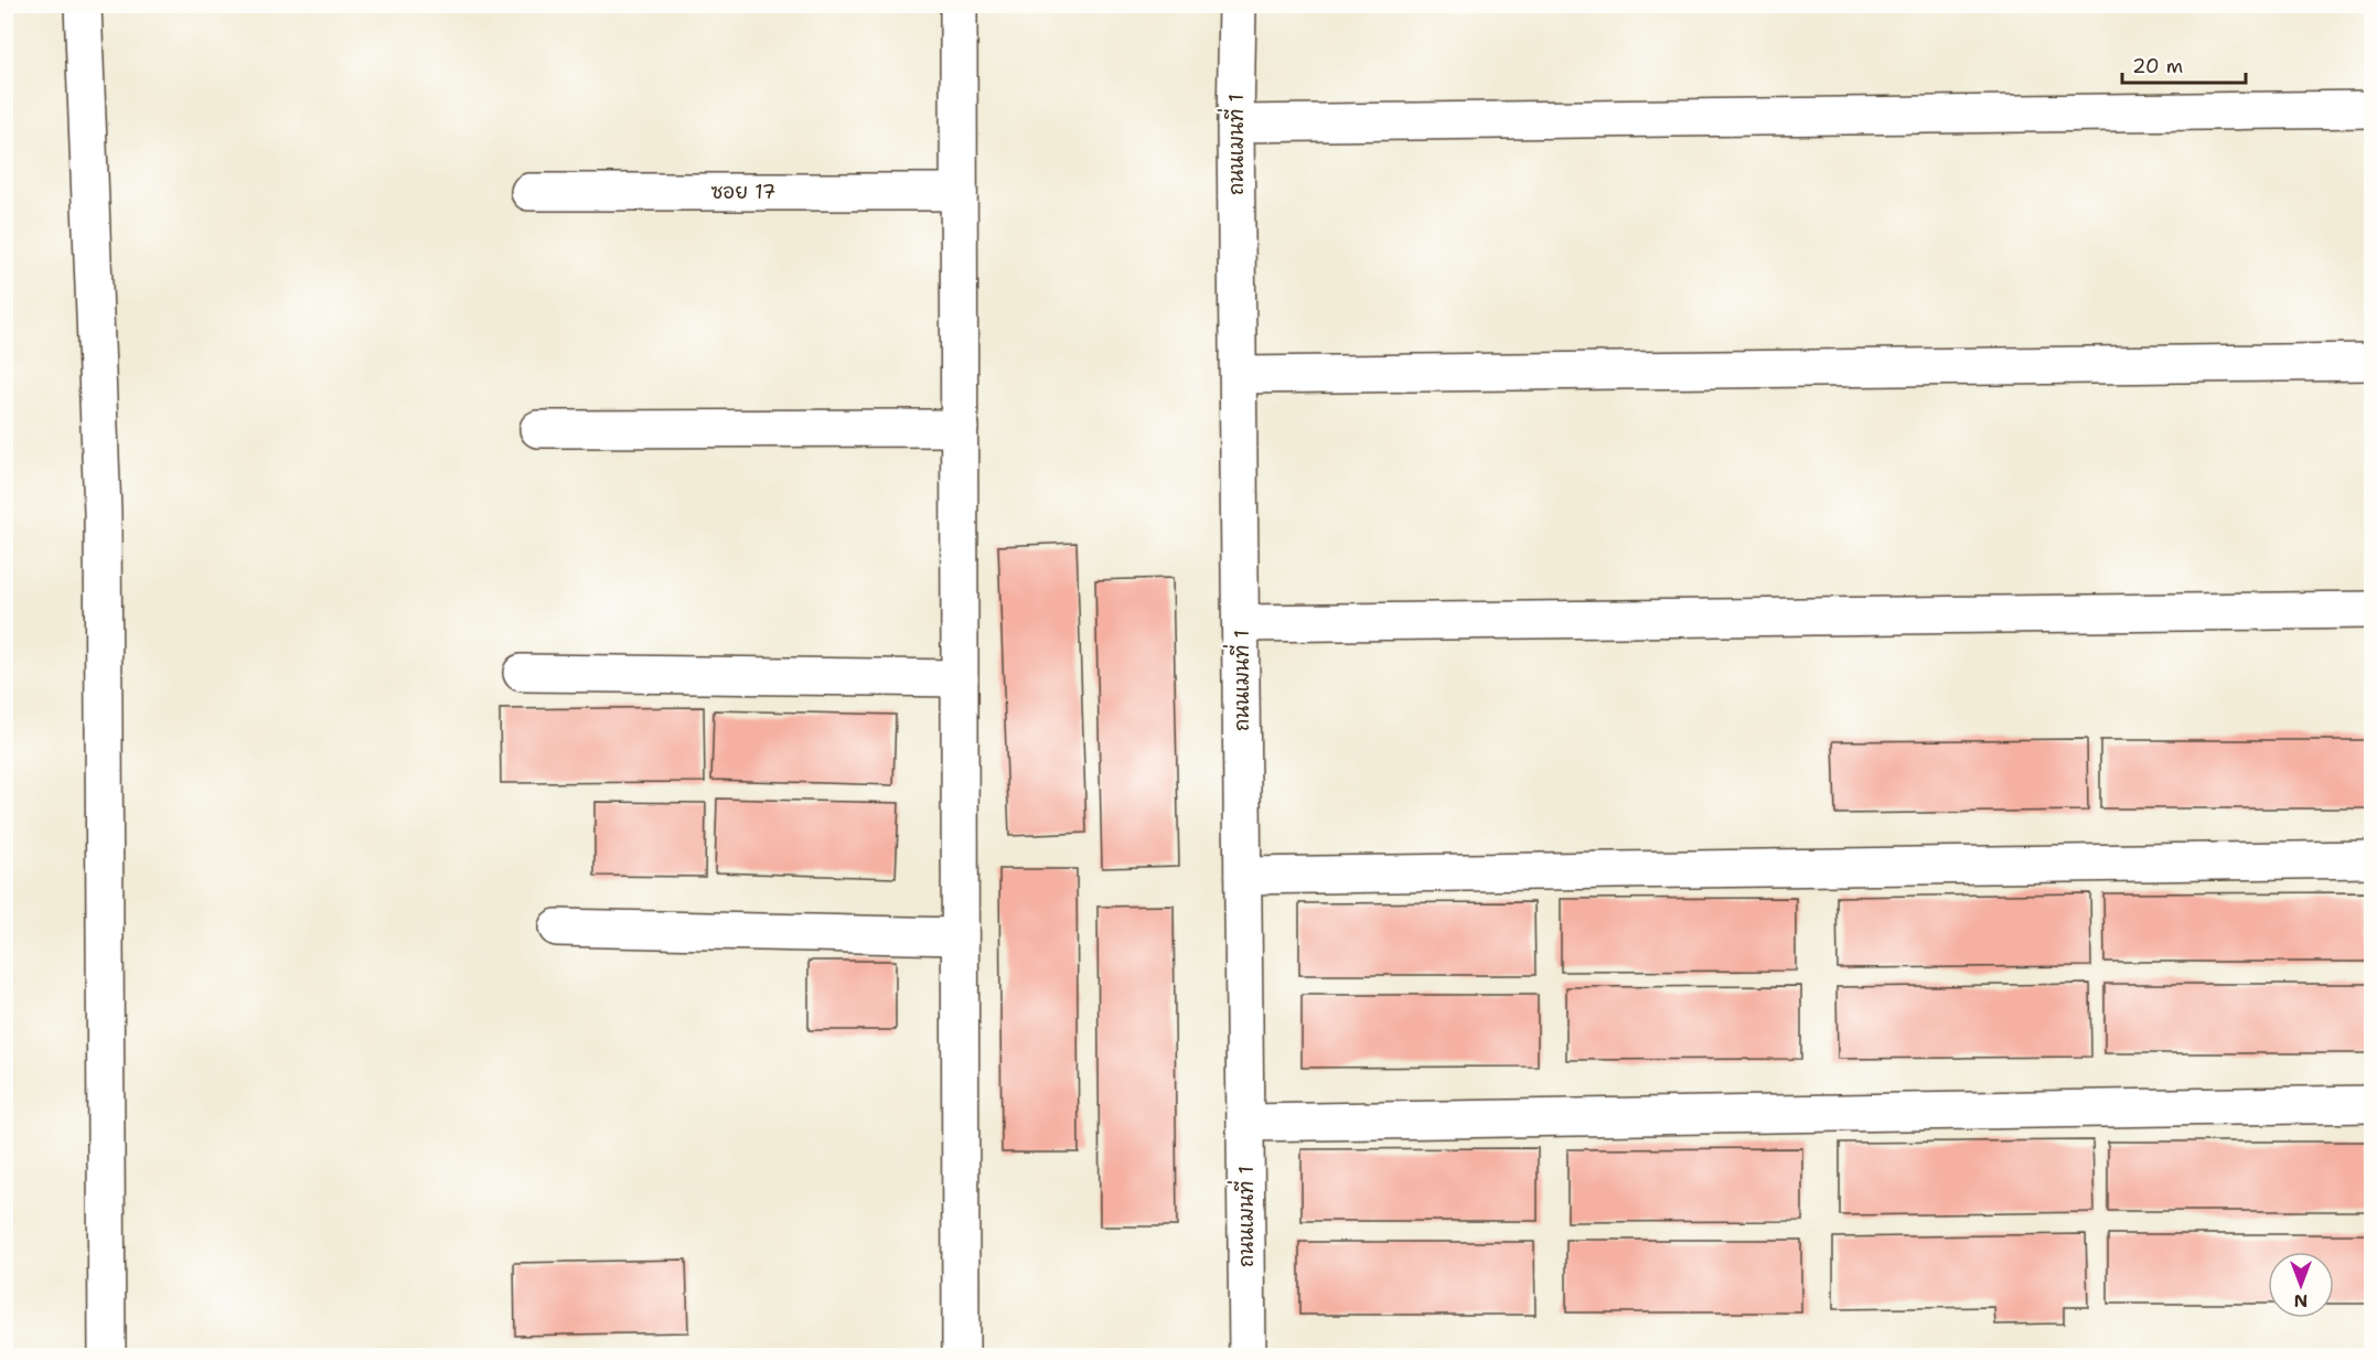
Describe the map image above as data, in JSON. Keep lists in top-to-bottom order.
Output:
{
  "streets": {
    "street": ["ถนนเมนที่ 1", "ซอย 17"]
  },
  "scale_bar": "20 m",
  "north": "bottom"
}
